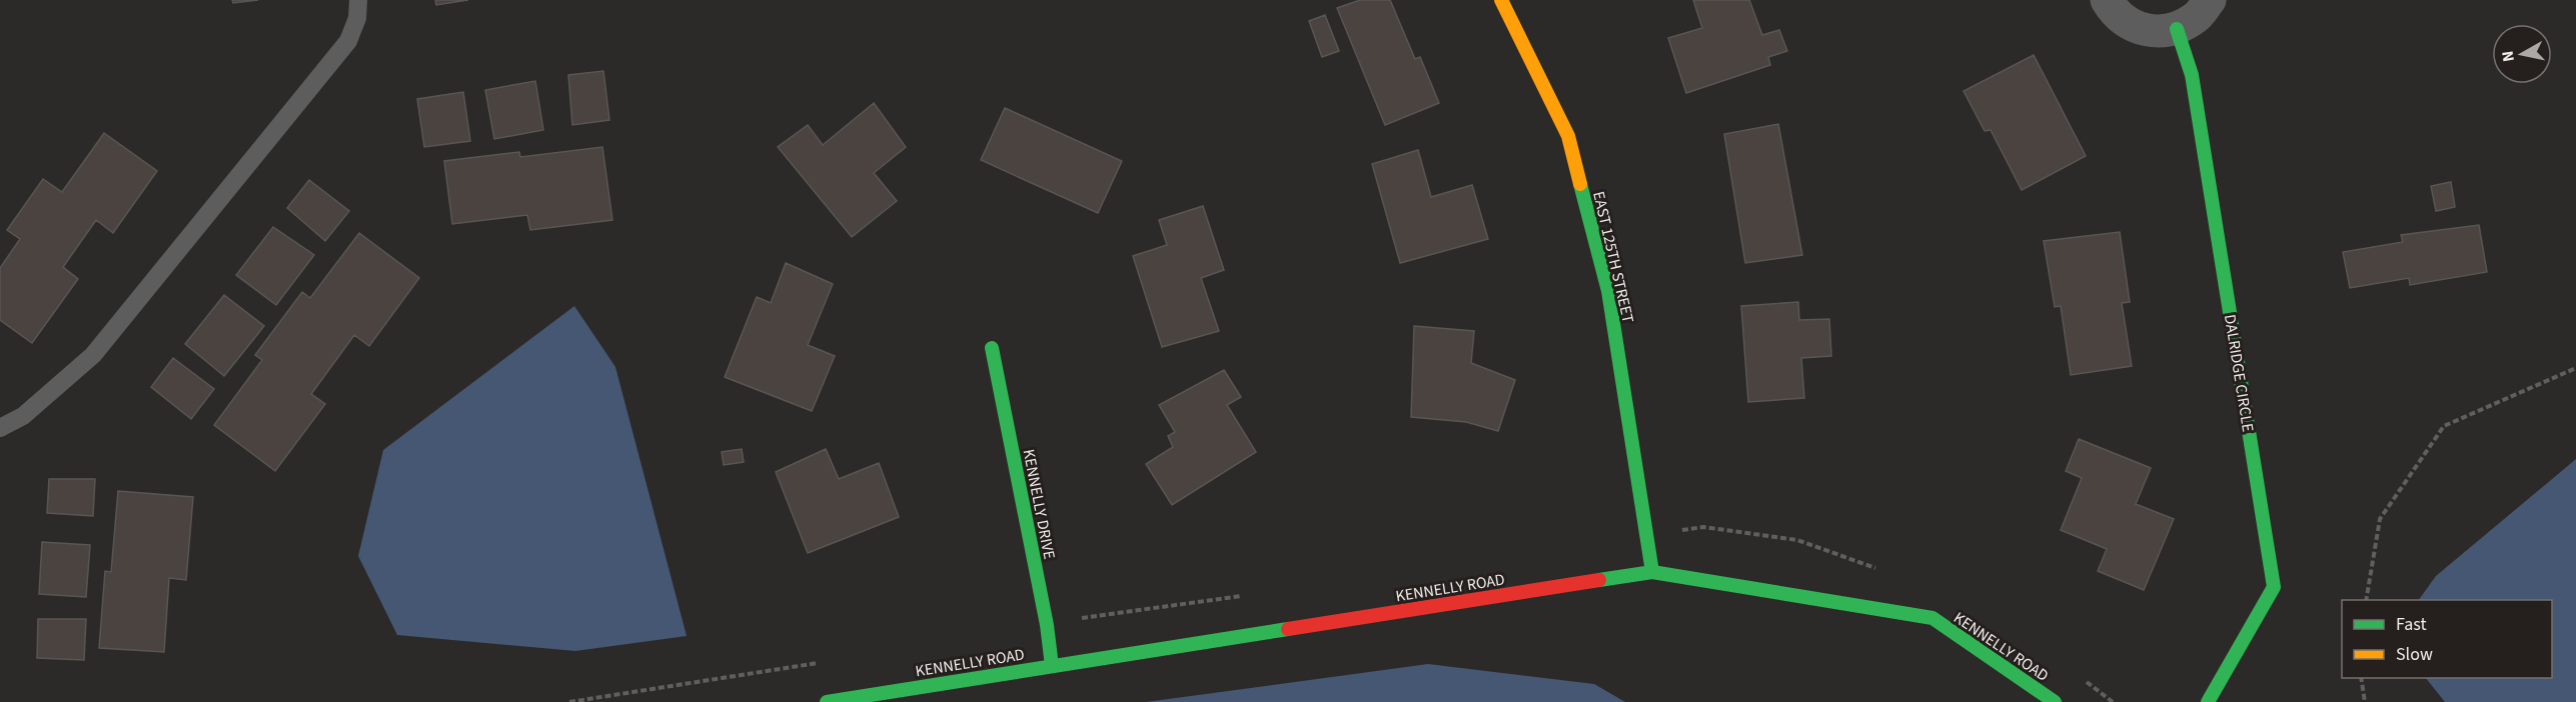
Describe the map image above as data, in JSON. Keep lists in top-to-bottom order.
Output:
{
  "streets": {
    "street": [
      "EAST 125TH STREET",
      "DALRIDGE CIRCLE",
      "KENNELLY DRIVE",
      "KENNELLY ROAD"
    ]
  },
  "crossings": [
    ["EAST 125TH STREET", "KENNELLY ROAD"],
    ["KENNELLY DRIVE", "KENNELLY ROAD"]
  ],
  "legend": ["Fast", "Slow"],
  "north": "left"
}
